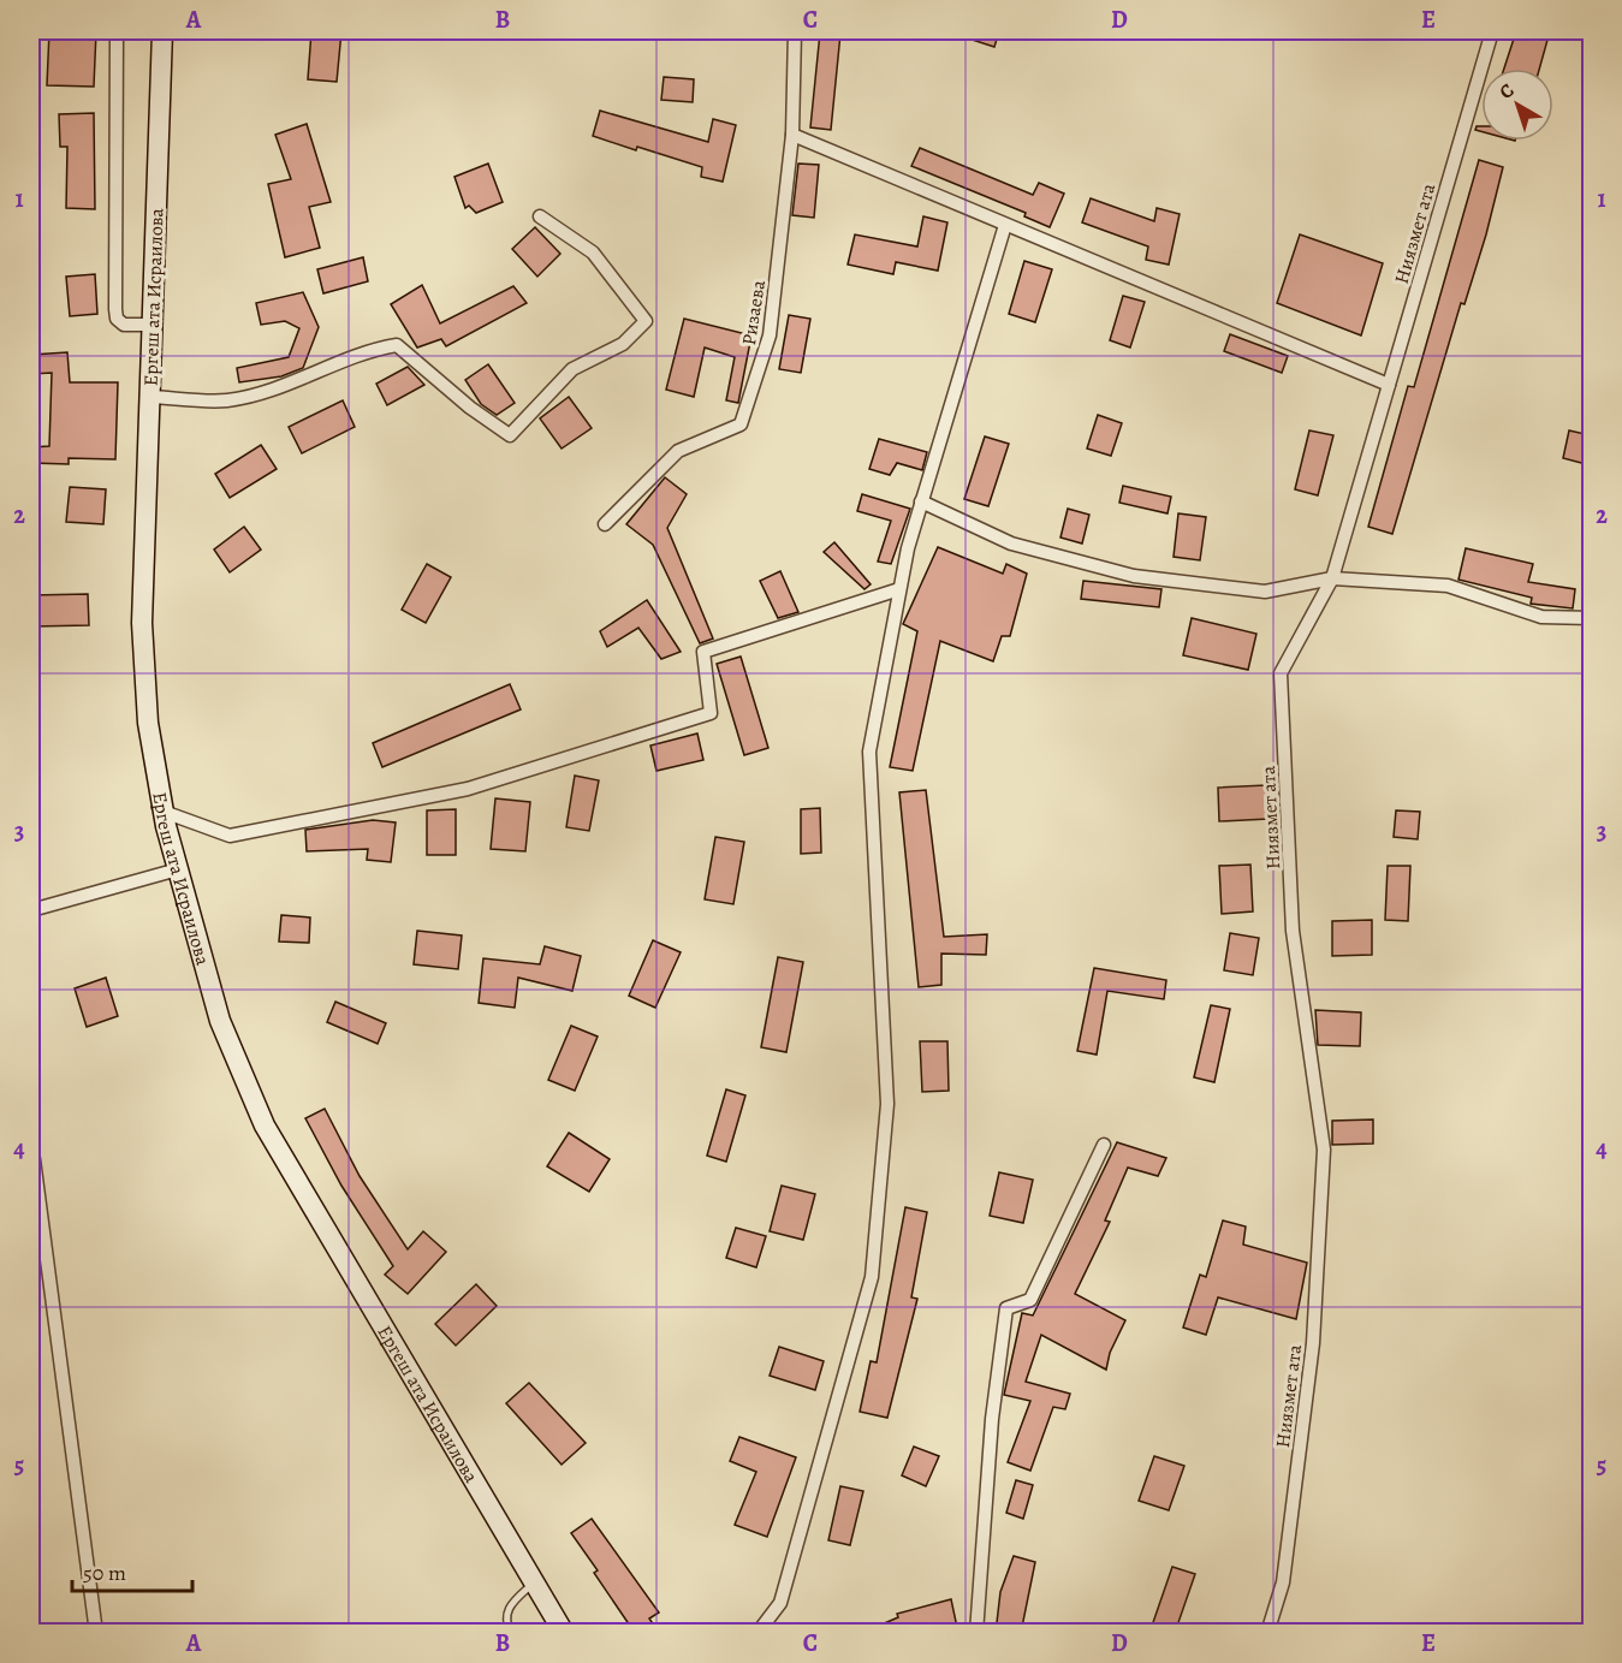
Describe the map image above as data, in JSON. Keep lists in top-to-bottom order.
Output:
{
  "streets": {
    "main road": ["Ергеш ата Исраилова"],
    "street": ["Ниязмет ата", "Ризаева"]
  },
  "scale_bar": "50 m",
  "north": "top left",
  "grid": {
    "columns": [
      "A",
      "B",
      "C",
      "D",
      "E"
    ],
    "rows": [
      "1",
      "2",
      "3",
      "4",
      "5"
    ]
  }
}
